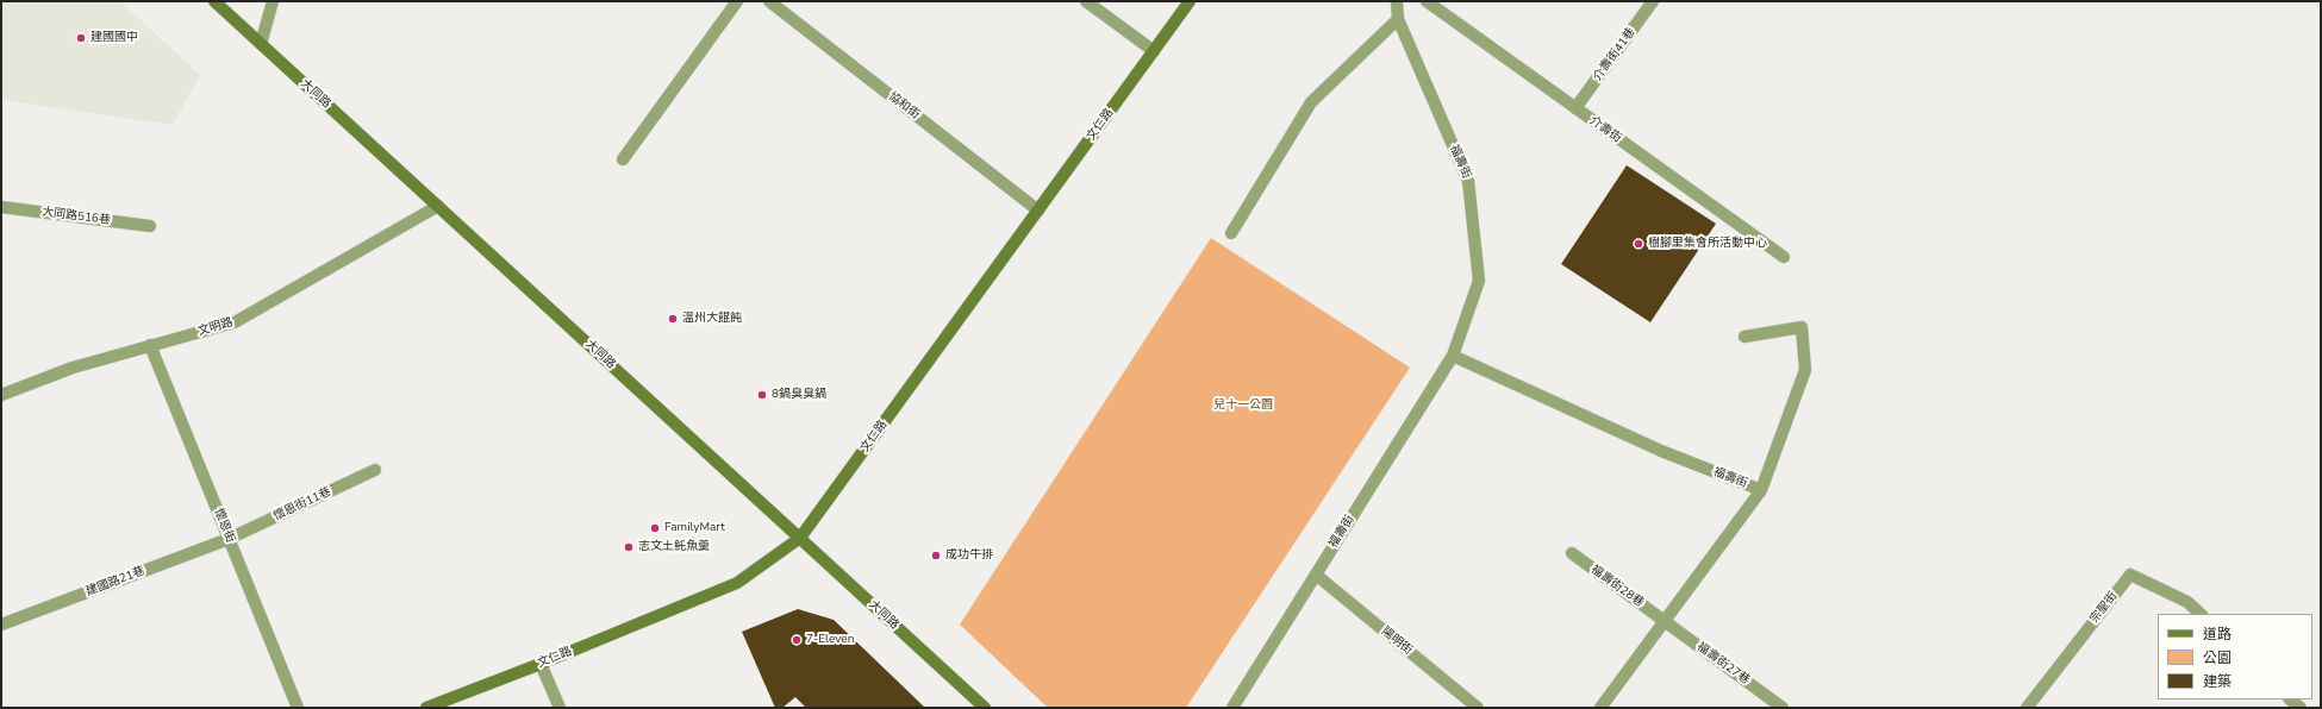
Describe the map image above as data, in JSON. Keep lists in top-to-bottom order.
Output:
{
  "streets": {
    "main road": ["大同路", "文仁路"],
    "street": [
      "介壽街41巷",
      "協和街",
      "介壽街",
      "福壽街",
      "大同路516巷",
      "文明路",
      "懷恩街11巷",
      "懷恩街",
      "建國路21巷",
      "福壽街28巷",
      "宗聖街",
      "陽明街",
      "福壽街27巷"
    ]
  },
  "crossings": [
    ["介壽街41巷", "介壽街"],
    ["大同路", "文仁路"],
    ["大同路", "文明路"],
    ["協和街", "文仁路"],
    ["福壽街", "福壽街28巷"],
    ["福壽街", "陽明街"],
    ["福壽街", "福壽街27巷"],
    ["文明路", "懷恩街"],
    ["懷恩街11巷", "懷恩街"],
    ["懷恩街11巷", "建國路21巷"],
    ["懷恩街", "建國路21巷"],
    ["福壽街28巷", "福壽街27巷"]
  ],
  "parks": ["兒十一公園"],
  "places": [
    "建國國中",
    "樹腳里集會所活動中心",
    "溫州大餛飩",
    "8鍋臭臭鍋",
    "FamilyMart",
    "志文土魠魚羹",
    "成功牛排",
    "7-Eleven"
  ],
  "legend": ["道路", "公園", "建築"]
}
